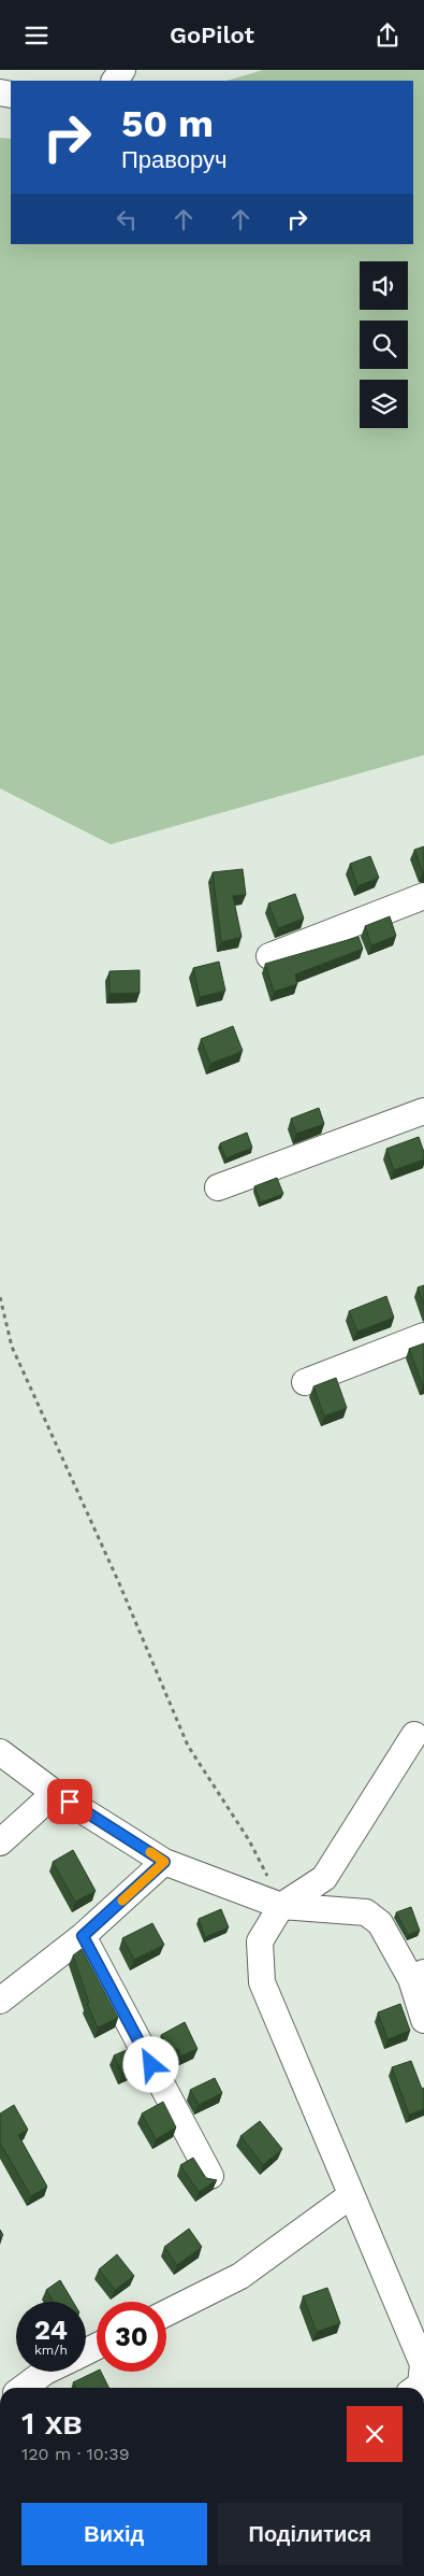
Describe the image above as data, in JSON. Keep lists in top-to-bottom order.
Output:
{
  "page": {
    "header": "GoPilot",
    "turn": ["50 m", "Праворуч"],
    "speed": "24 km/h",
    "limit": "30",
    "heading": ["1 хв", "120 m · 10:39"],
    "buttons": ["Вихід", "Поділитися"]
  }
}
